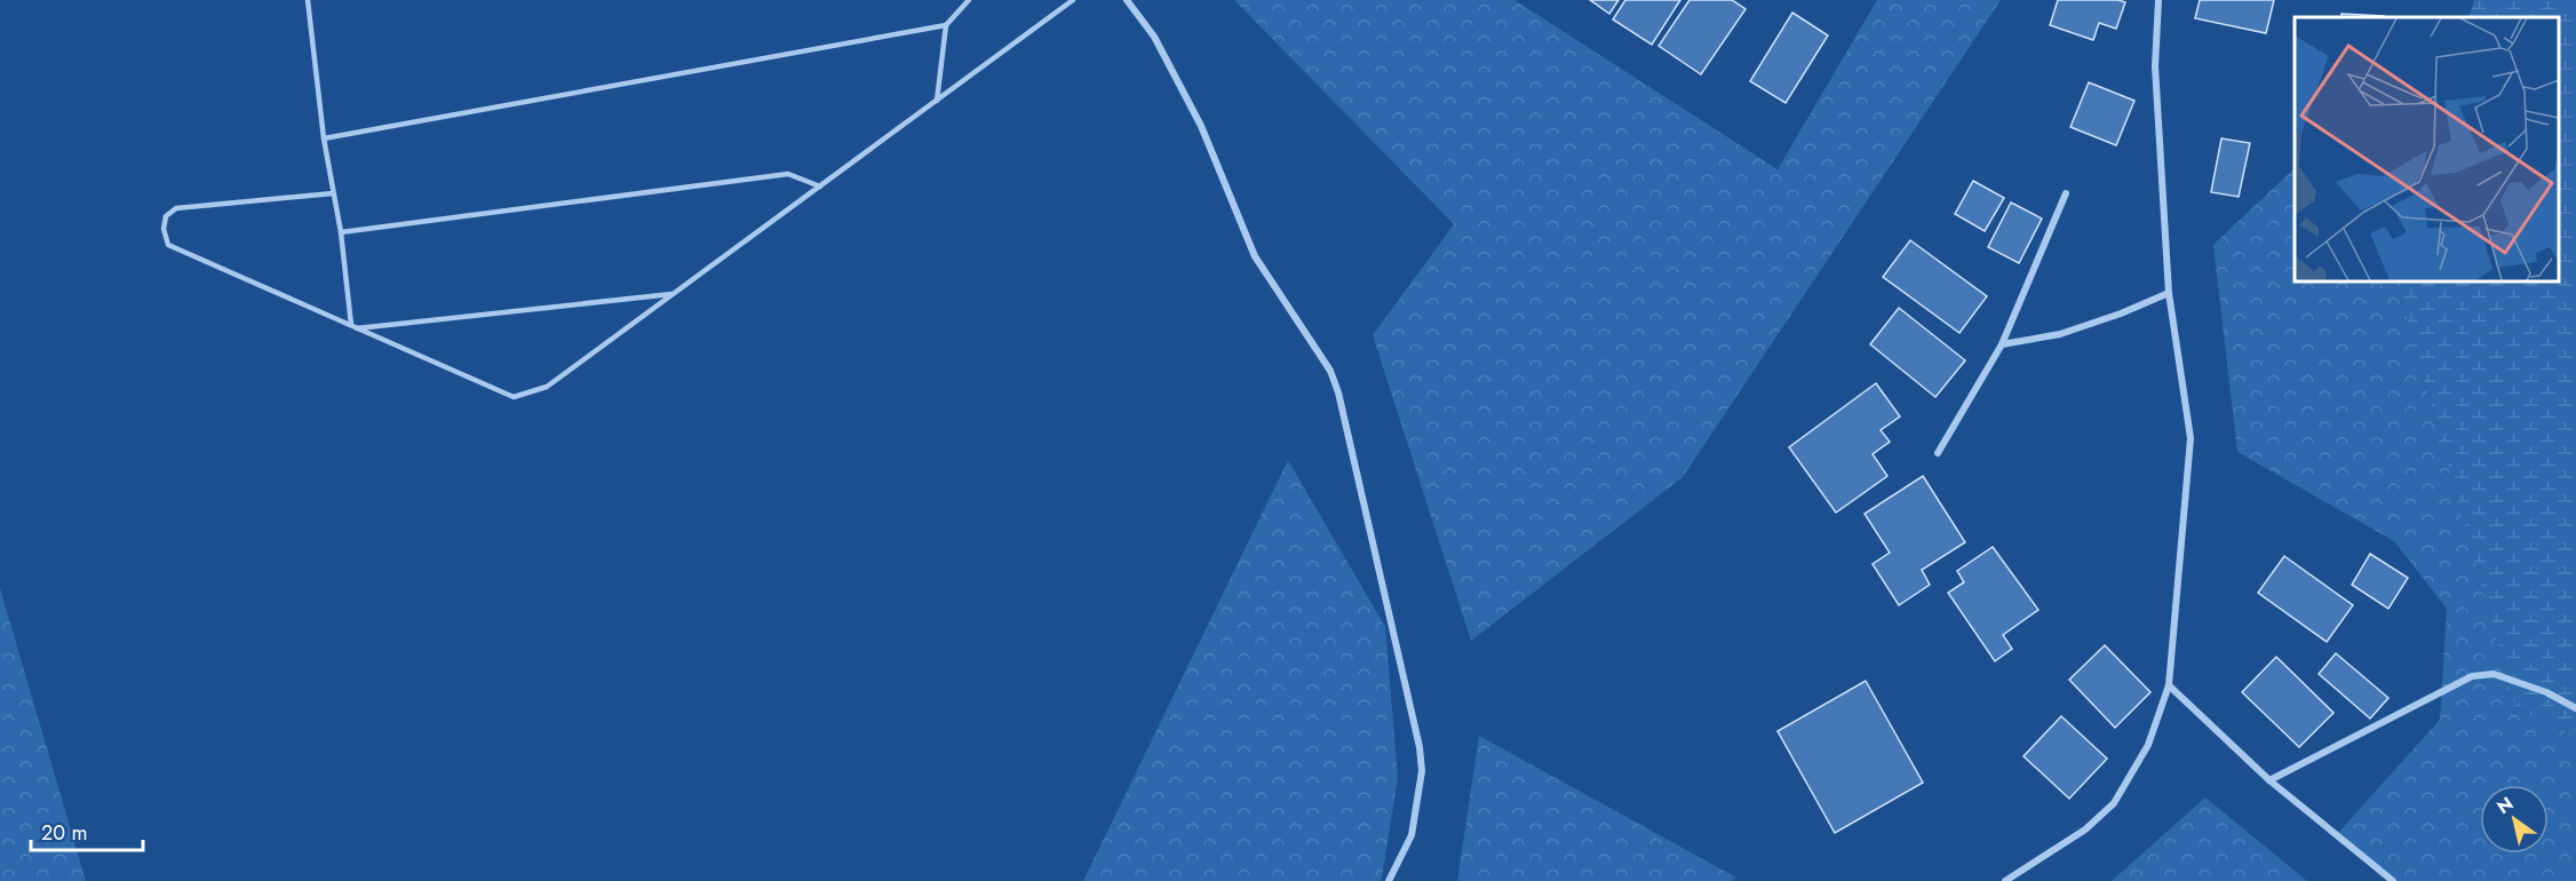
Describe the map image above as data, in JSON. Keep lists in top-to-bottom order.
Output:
{
  "scale_bar": "20 m",
  "north": "top left"
}
